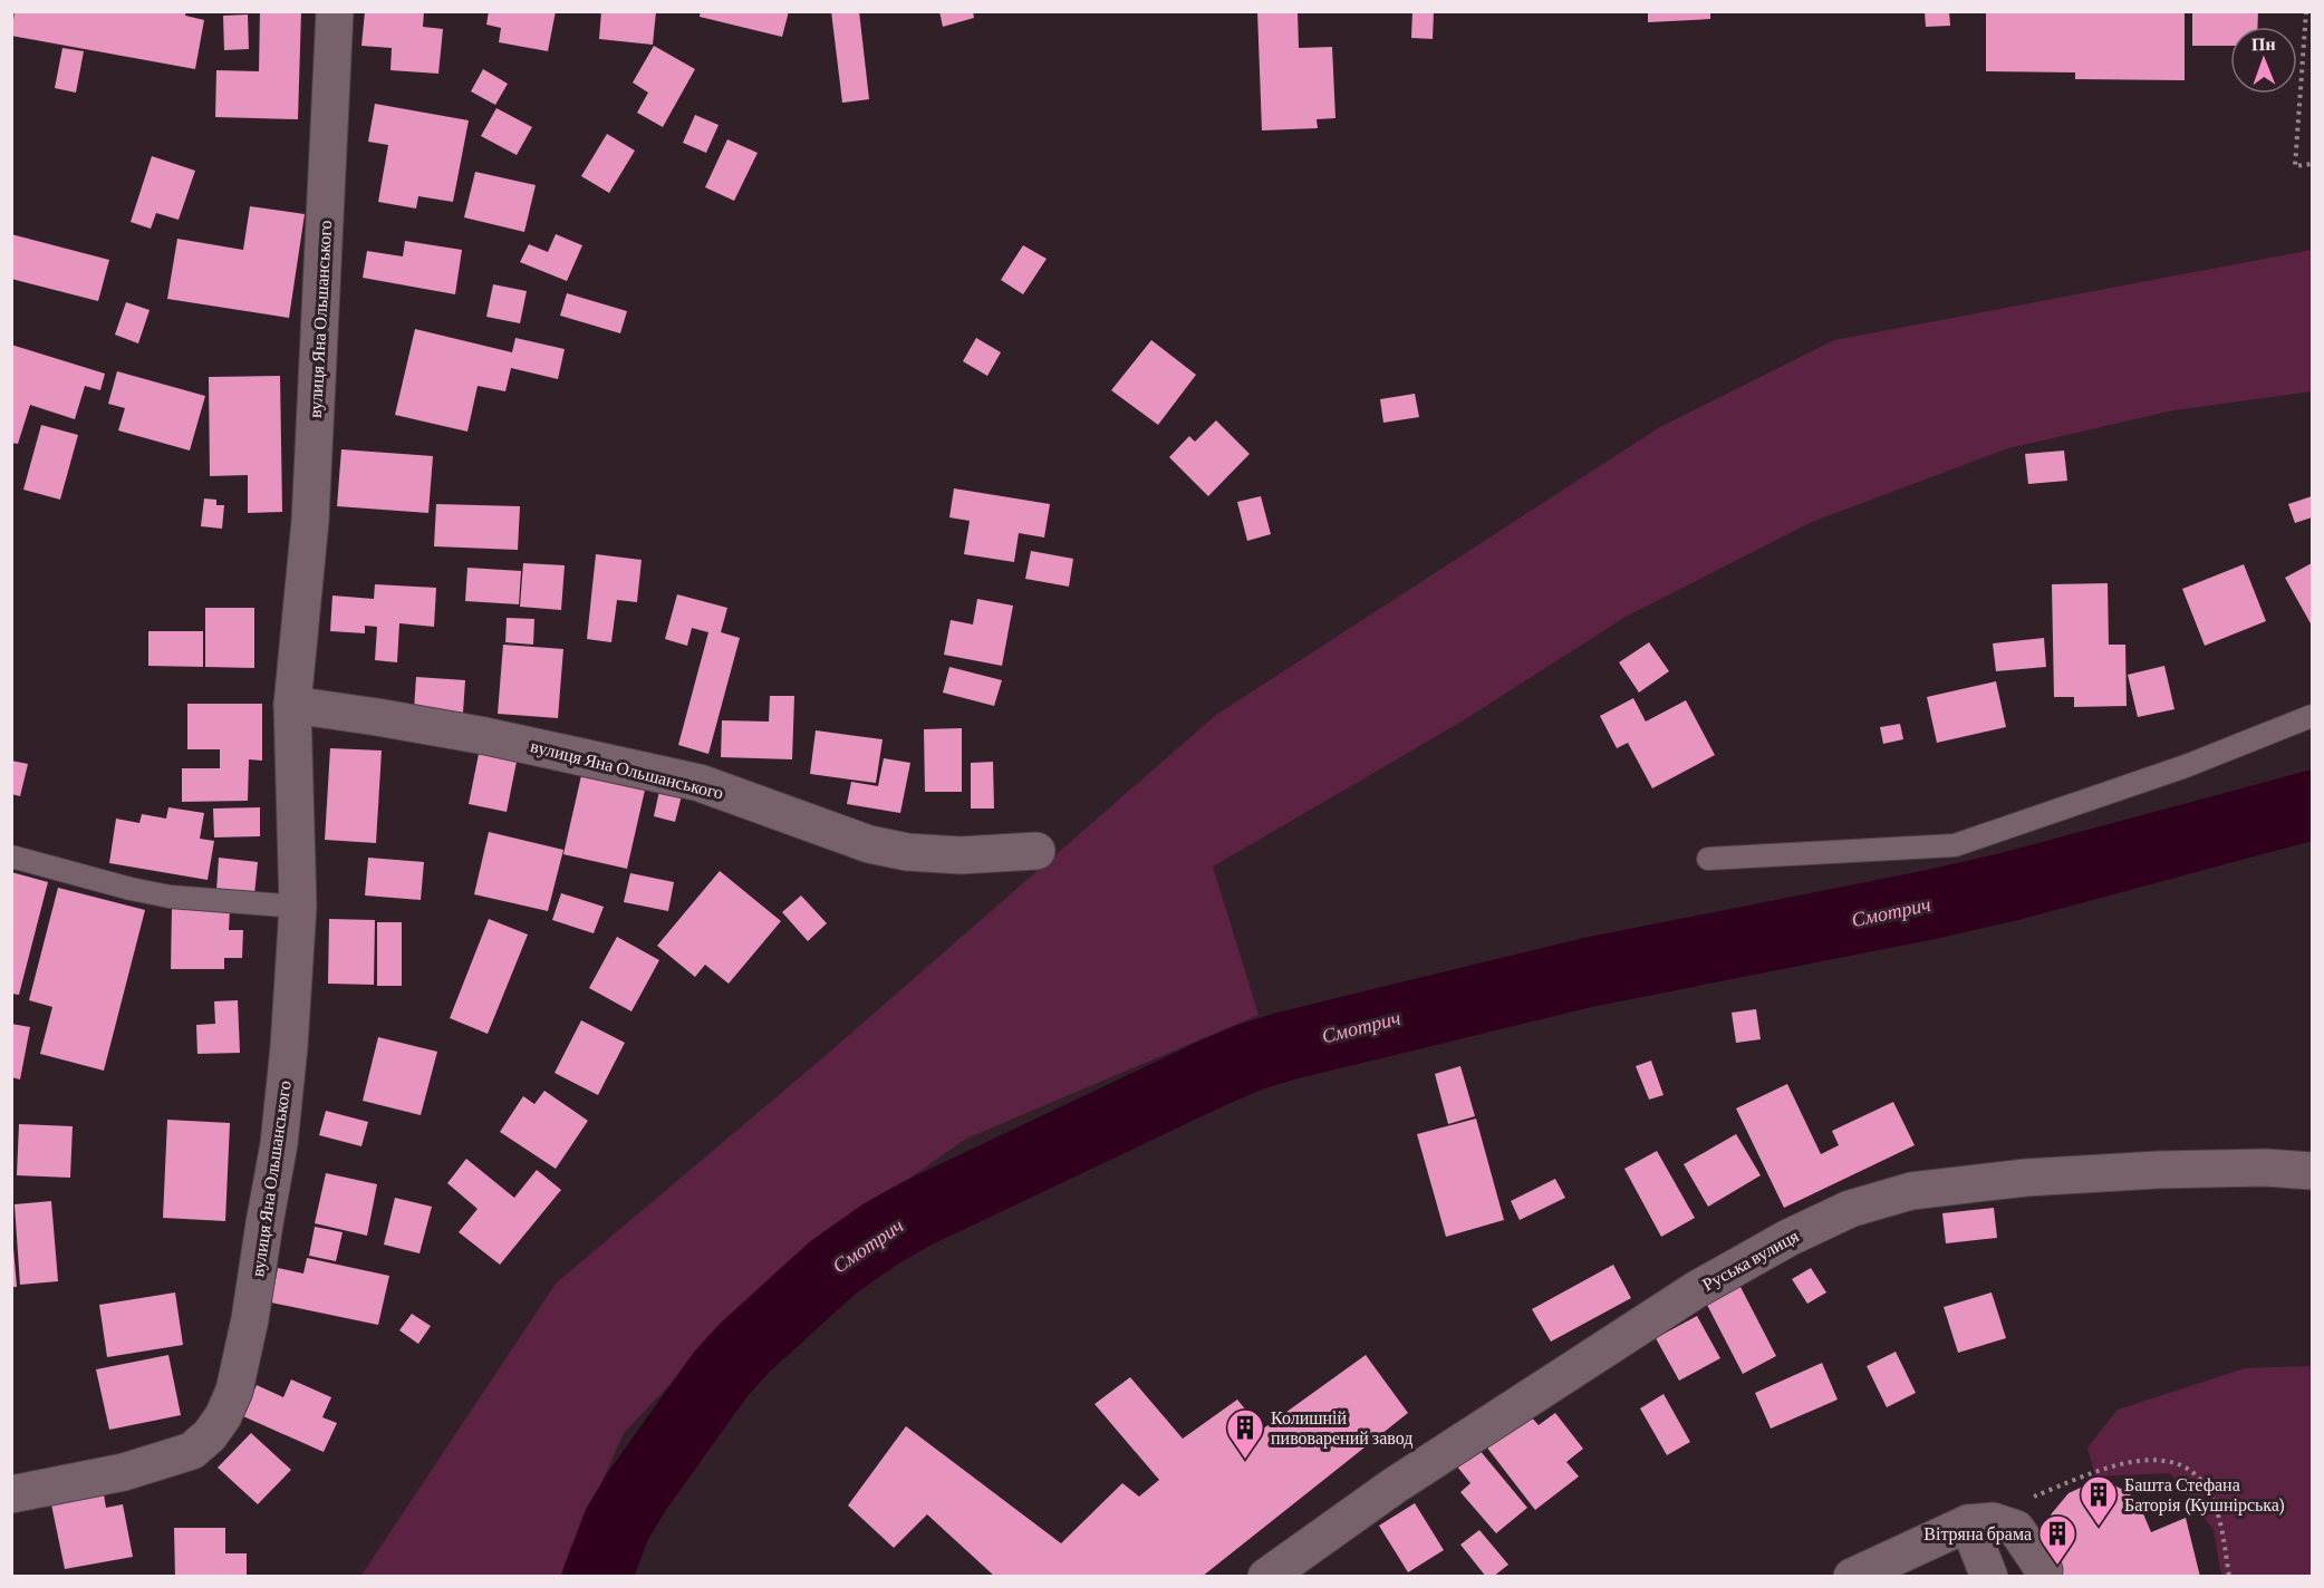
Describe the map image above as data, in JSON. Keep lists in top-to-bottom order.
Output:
{
  "streets": {
    "street": ["вулиця Яна Ольшанського", "Руська вулиця"]
  },
  "water": ["Смотрич"],
  "places": {
    "building": ["Колишній пивоварений завод", "Башта Стефана Баторія (Кушнірська)", "Вітряна брама"]
  },
  "north": "top"
}
